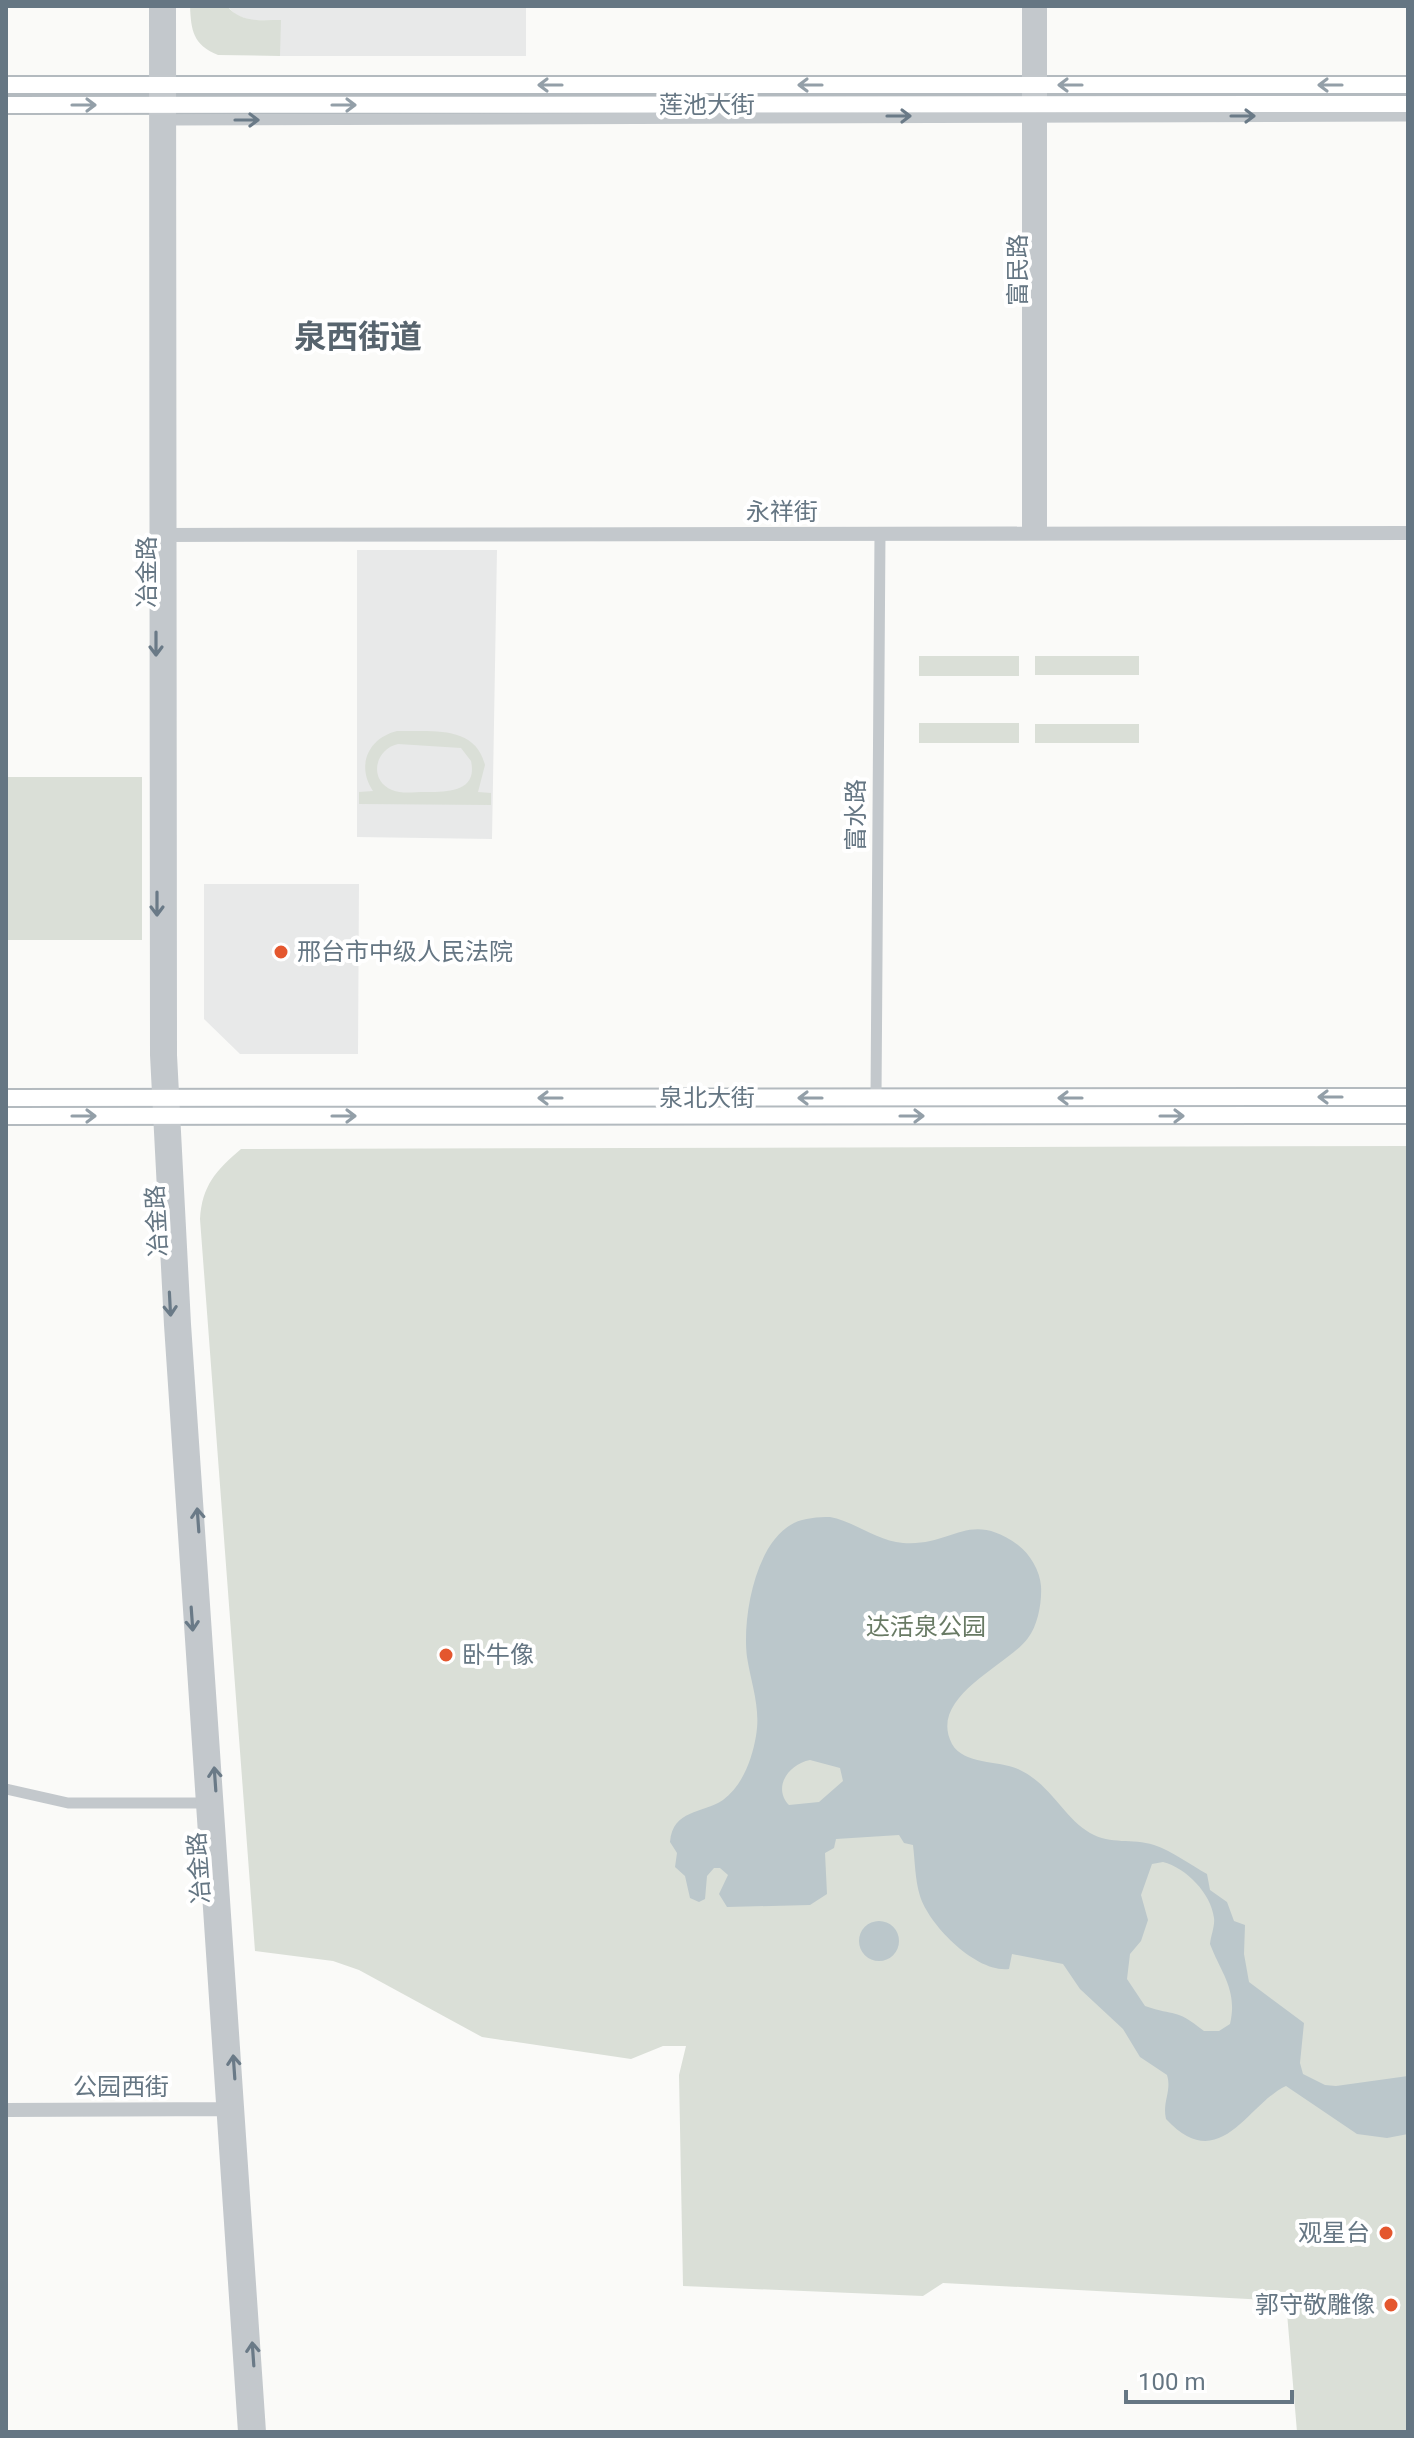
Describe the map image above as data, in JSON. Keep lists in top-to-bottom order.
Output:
{
  "streets": {
    "main road": ["莲池大街", "泉北大街"],
    "street": [
      "富民路",
      "永祥街",
      "冶金路",
      "富水路",
      "公园西街"
    ]
  },
  "crossings": [
    ["莲池大街", "富民路"],
    ["莲池大街", "冶金路"],
    ["富民路", "永祥街"],
    ["永祥街", "冶金路"],
    ["永祥街", "富水路"],
    ["冶金路", "泉北大街"],
    ["冶金路", "公园西街"],
    ["富水路", "泉北大街"]
  ],
  "districts": ["泉西街道"],
  "parks": ["达活泉公园"],
  "places": [
    "邢台市中级人民法院",
    "卧牛像",
    "观星台",
    "郭守敬雕像"
  ],
  "scale_bar": "100 m"
}
